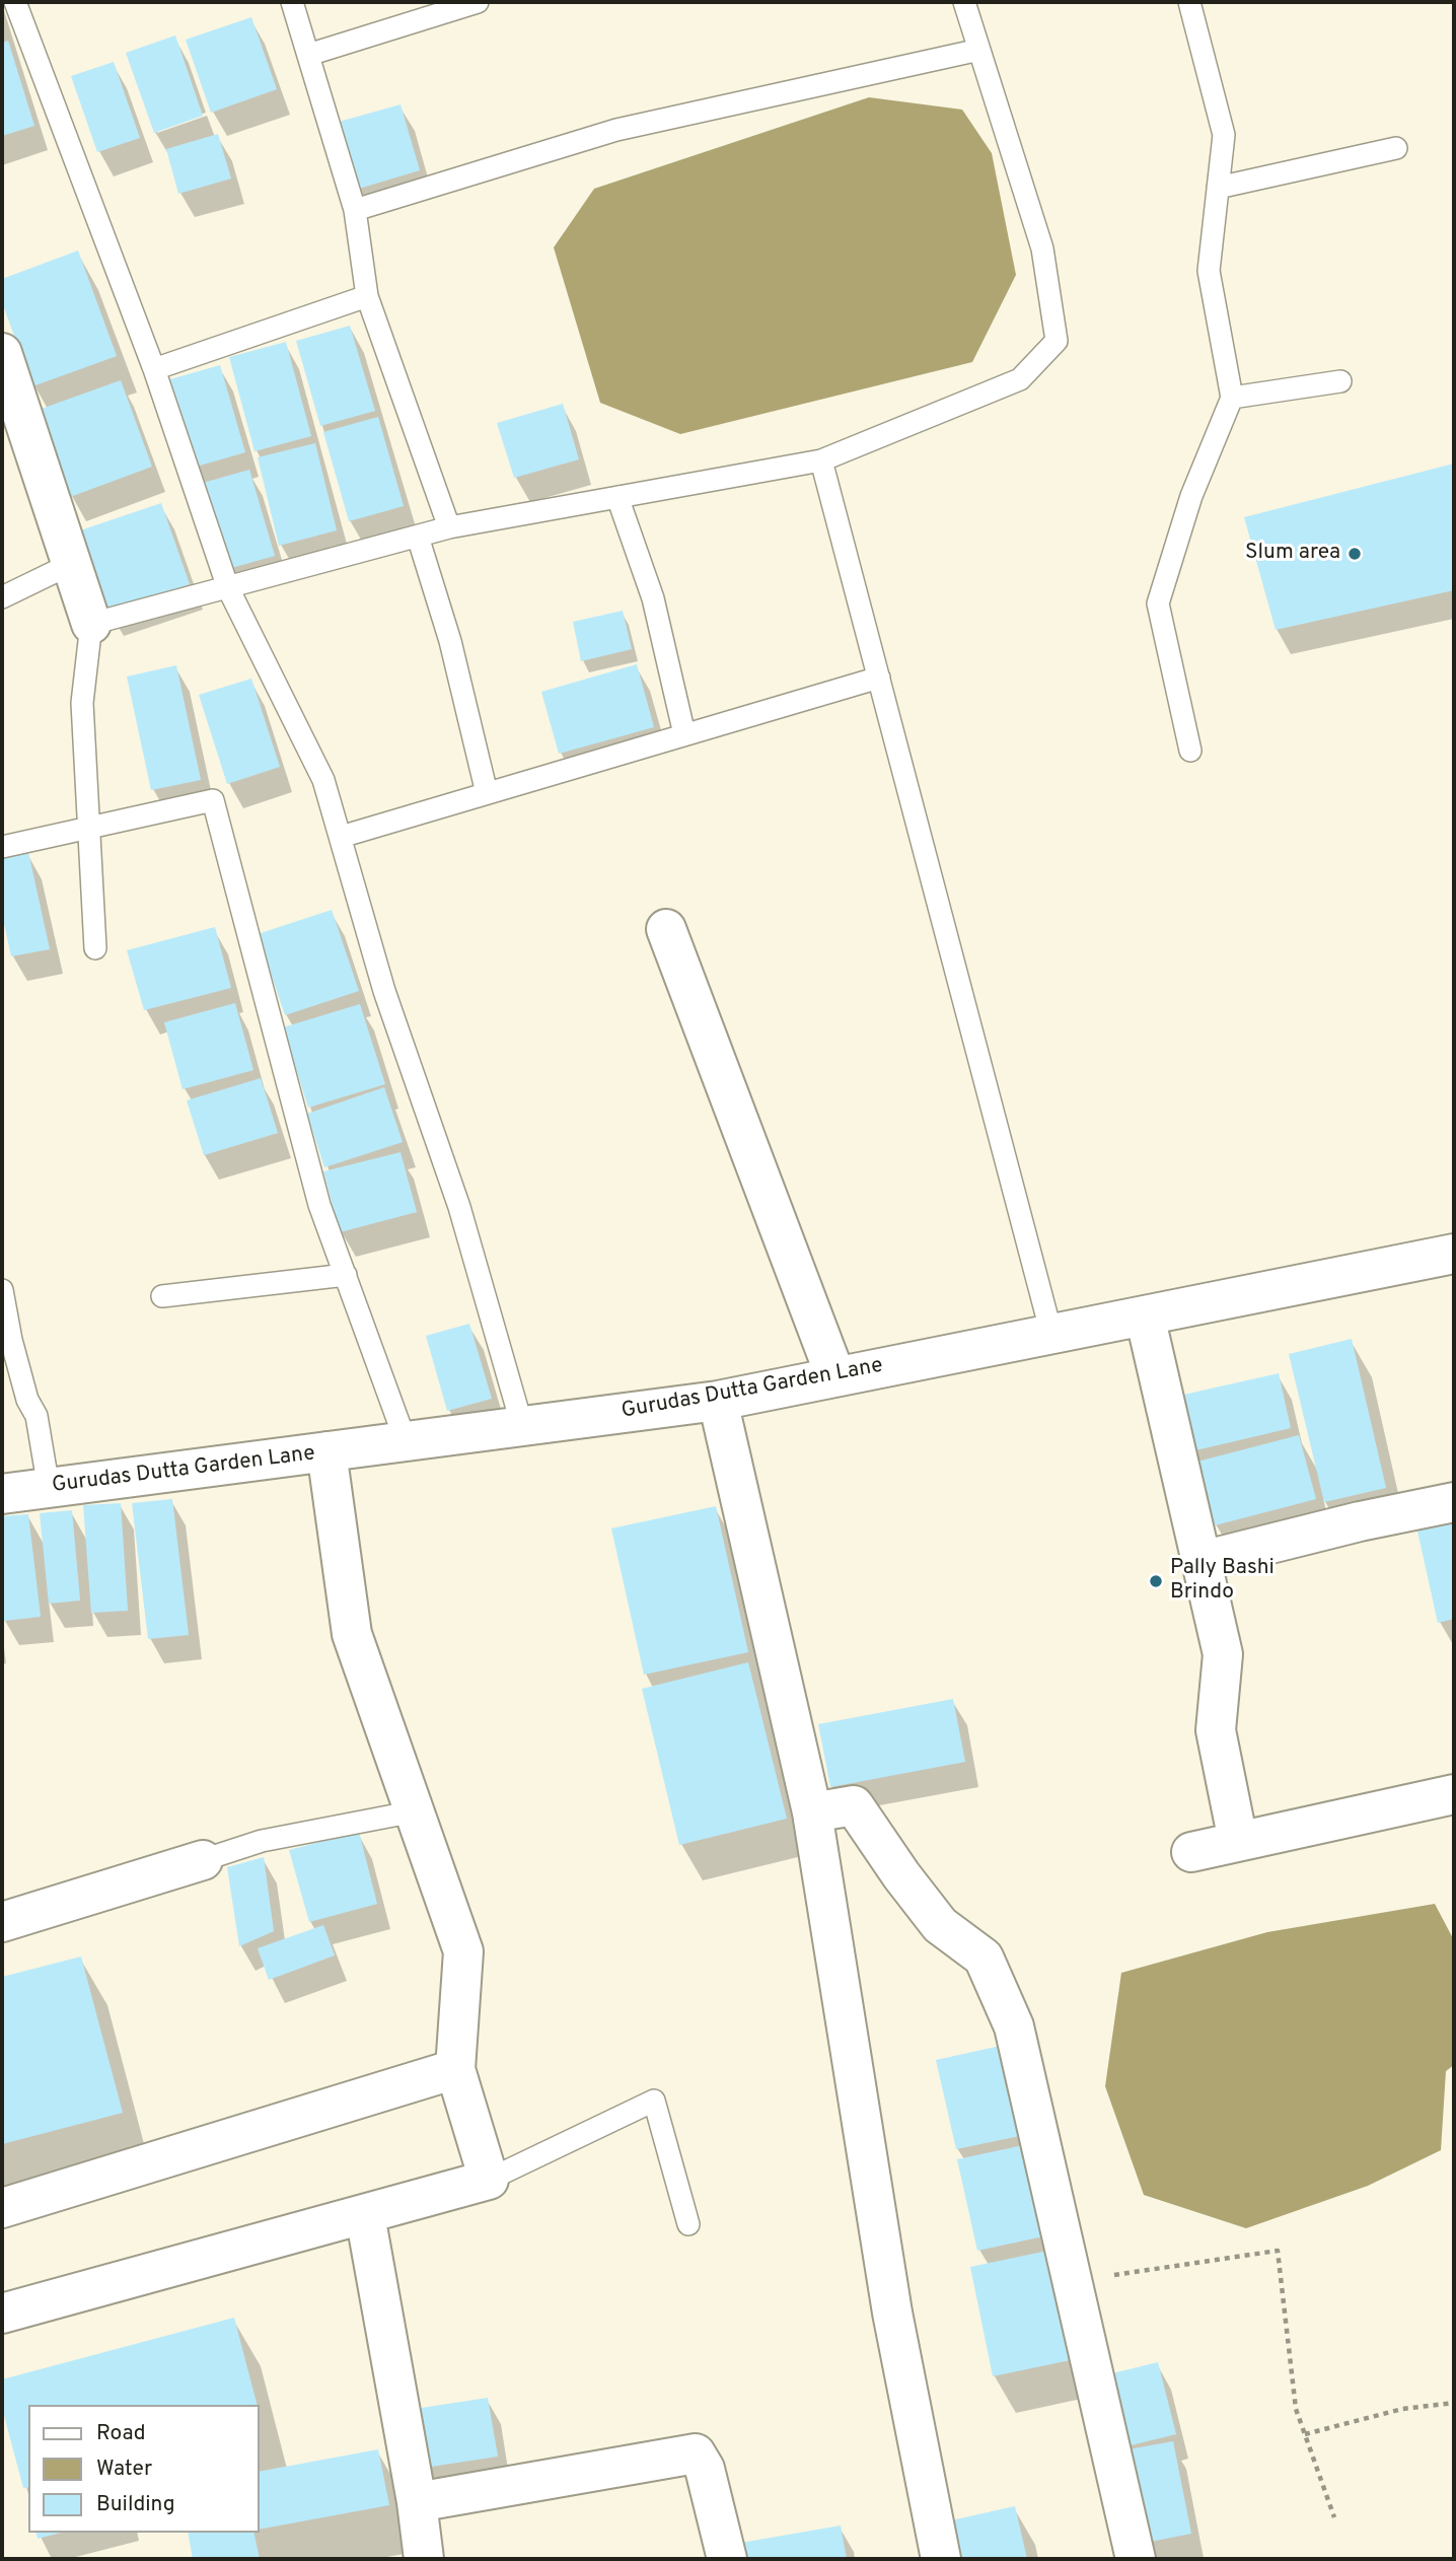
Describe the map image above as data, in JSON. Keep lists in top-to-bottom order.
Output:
{
  "streets": {
    "street": ["Gurudas Dutta Garden Lane"]
  },
  "places": ["Slum area", "Pally Bashi Brindo"],
  "legend": ["Road", "Water", "Building"]
}
